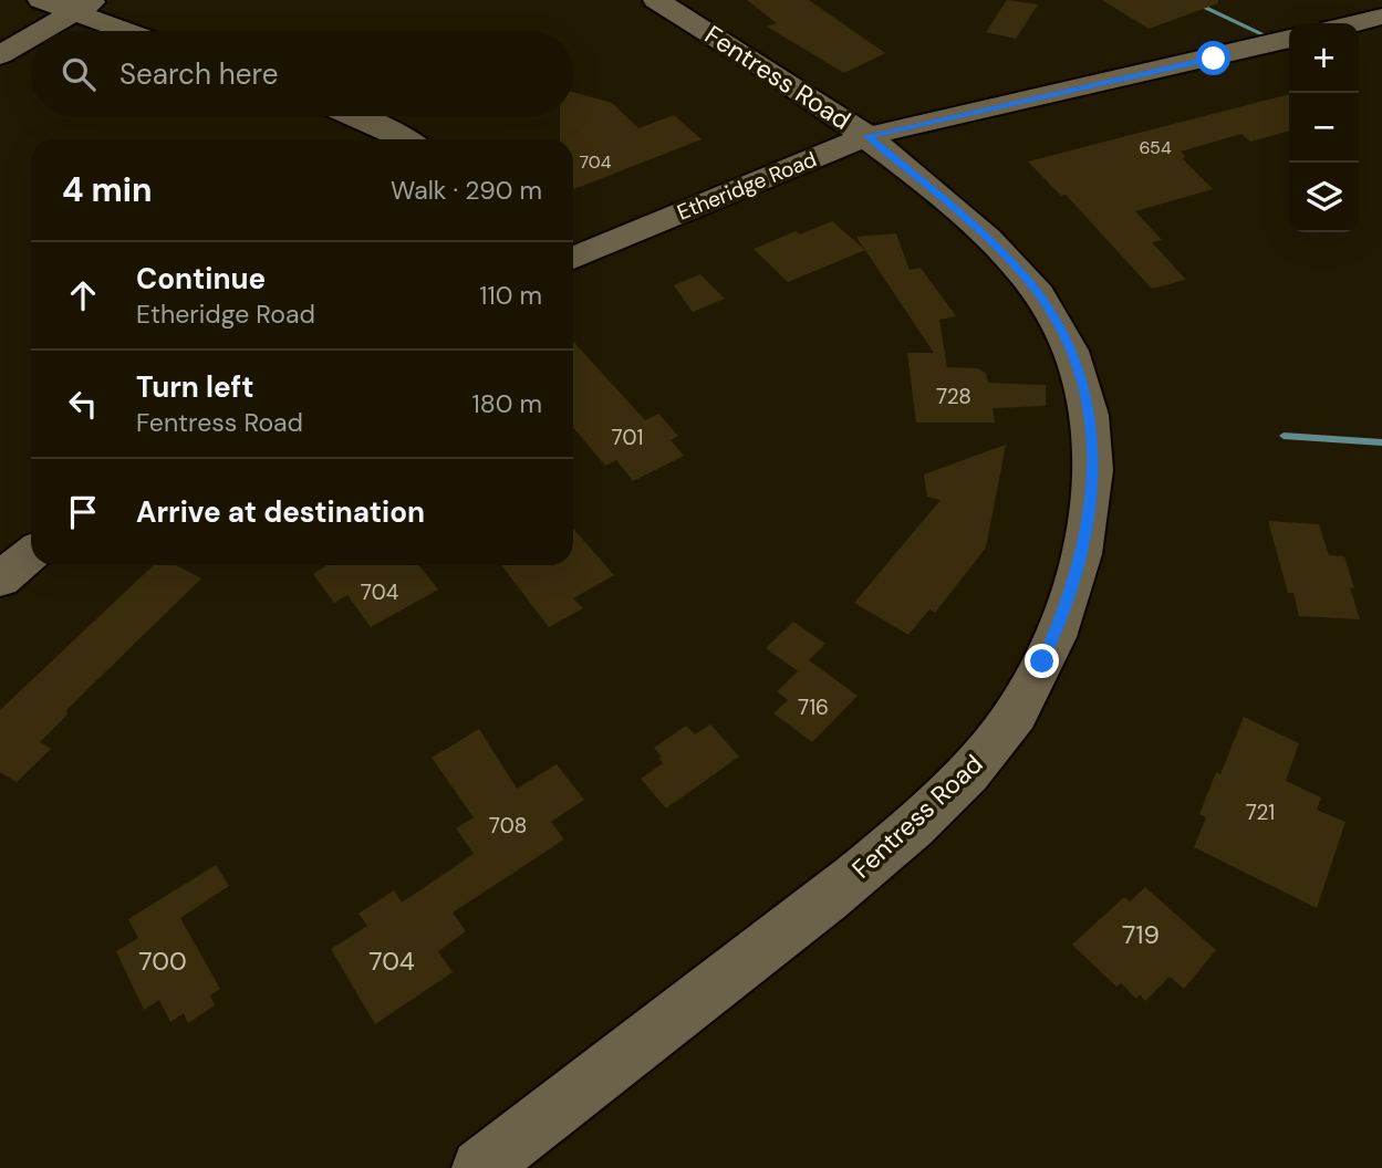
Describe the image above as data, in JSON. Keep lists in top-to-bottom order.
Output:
{
  "streets": {
    "street": ["Fentress Road", "Etheridge Road"]
  },
  "crossings": [
    ["Fentress Road", "Etheridge Road"]
  ],
  "house_numbers": [
    "654",
    "704",
    "728",
    "701",
    "704",
    "716",
    "721",
    "708",
    "719",
    "700",
    "704"
  ],
  "page": {
    "map_buttons": ["+", "−"],
    "search": "Search here",
    "heading": ["4 min", "Walk · 290 m"],
    "list": [
      ["Continue", "Etheridge Road", "110 m"],
      ["Turn left", "Fentress Road", "180 m"],
      "Arrive at destination"
    ]
  }
}
